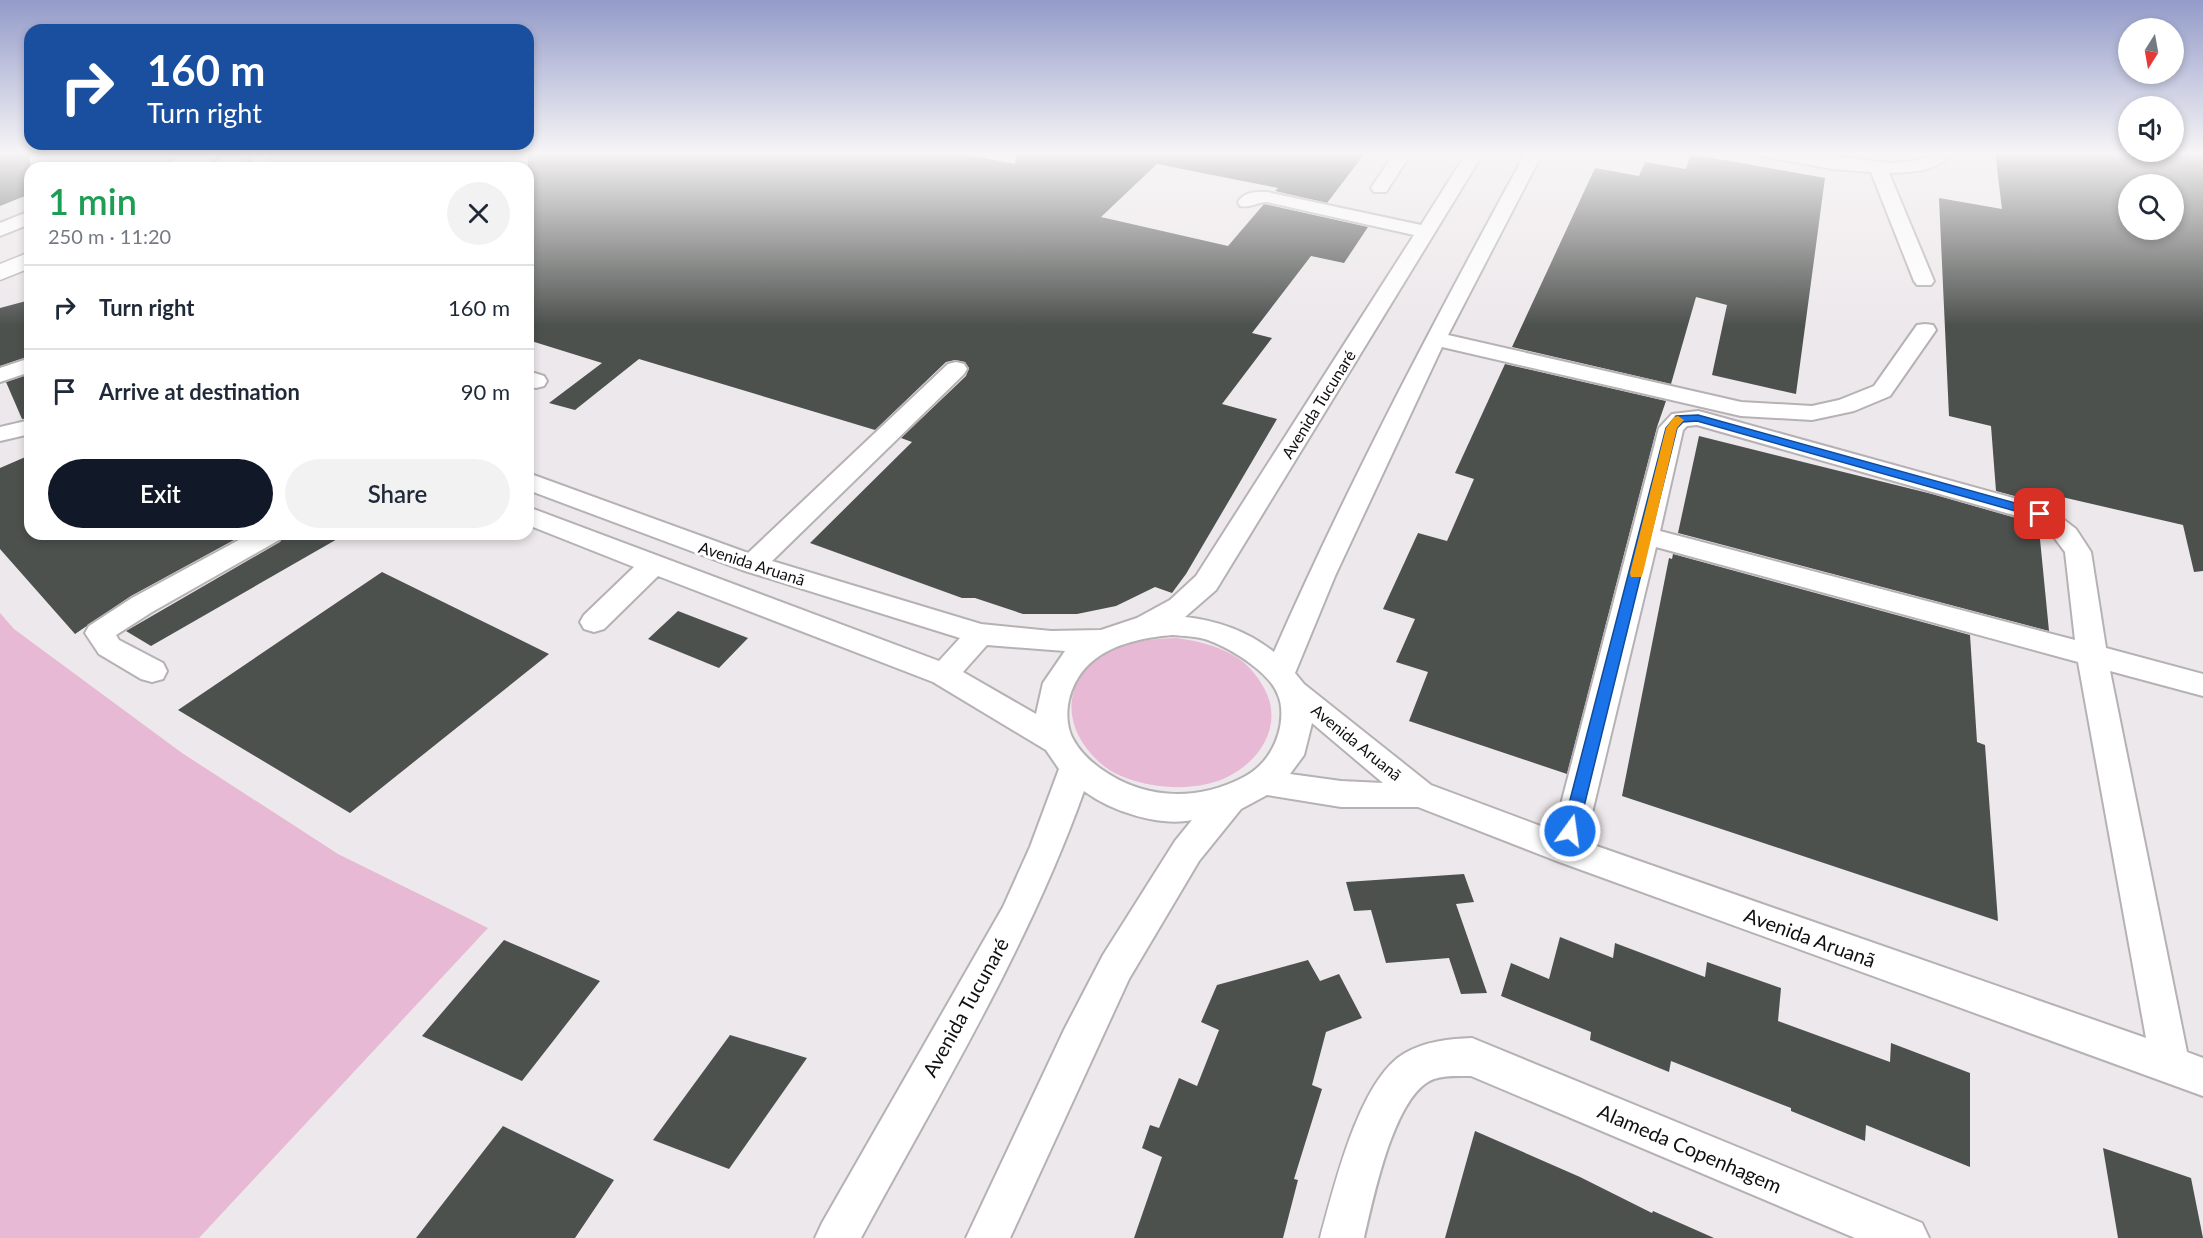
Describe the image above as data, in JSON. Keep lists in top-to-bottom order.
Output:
{
  "streets": {
    "street": ["Avenida Tucunaré", "Avenida Aruanã", "Alameda Copenhagem"]
  },
  "crossings": [
    ["Avenida Tucunaré", "Avenida Aruanã"]
  ],
  "north": "bottom",
  "page": {
    "turn": ["160 m", "Turn right"],
    "heading": ["1 min", "250 m · 11:20"],
    "list": [
      {
        "name": "Turn right",
        "value": "160 m"
      },
      {
        "name": "Arrive at destination",
        "value": "90 m"
      }
    ],
    "buttons": ["Exit", "Share"]
  }
}
